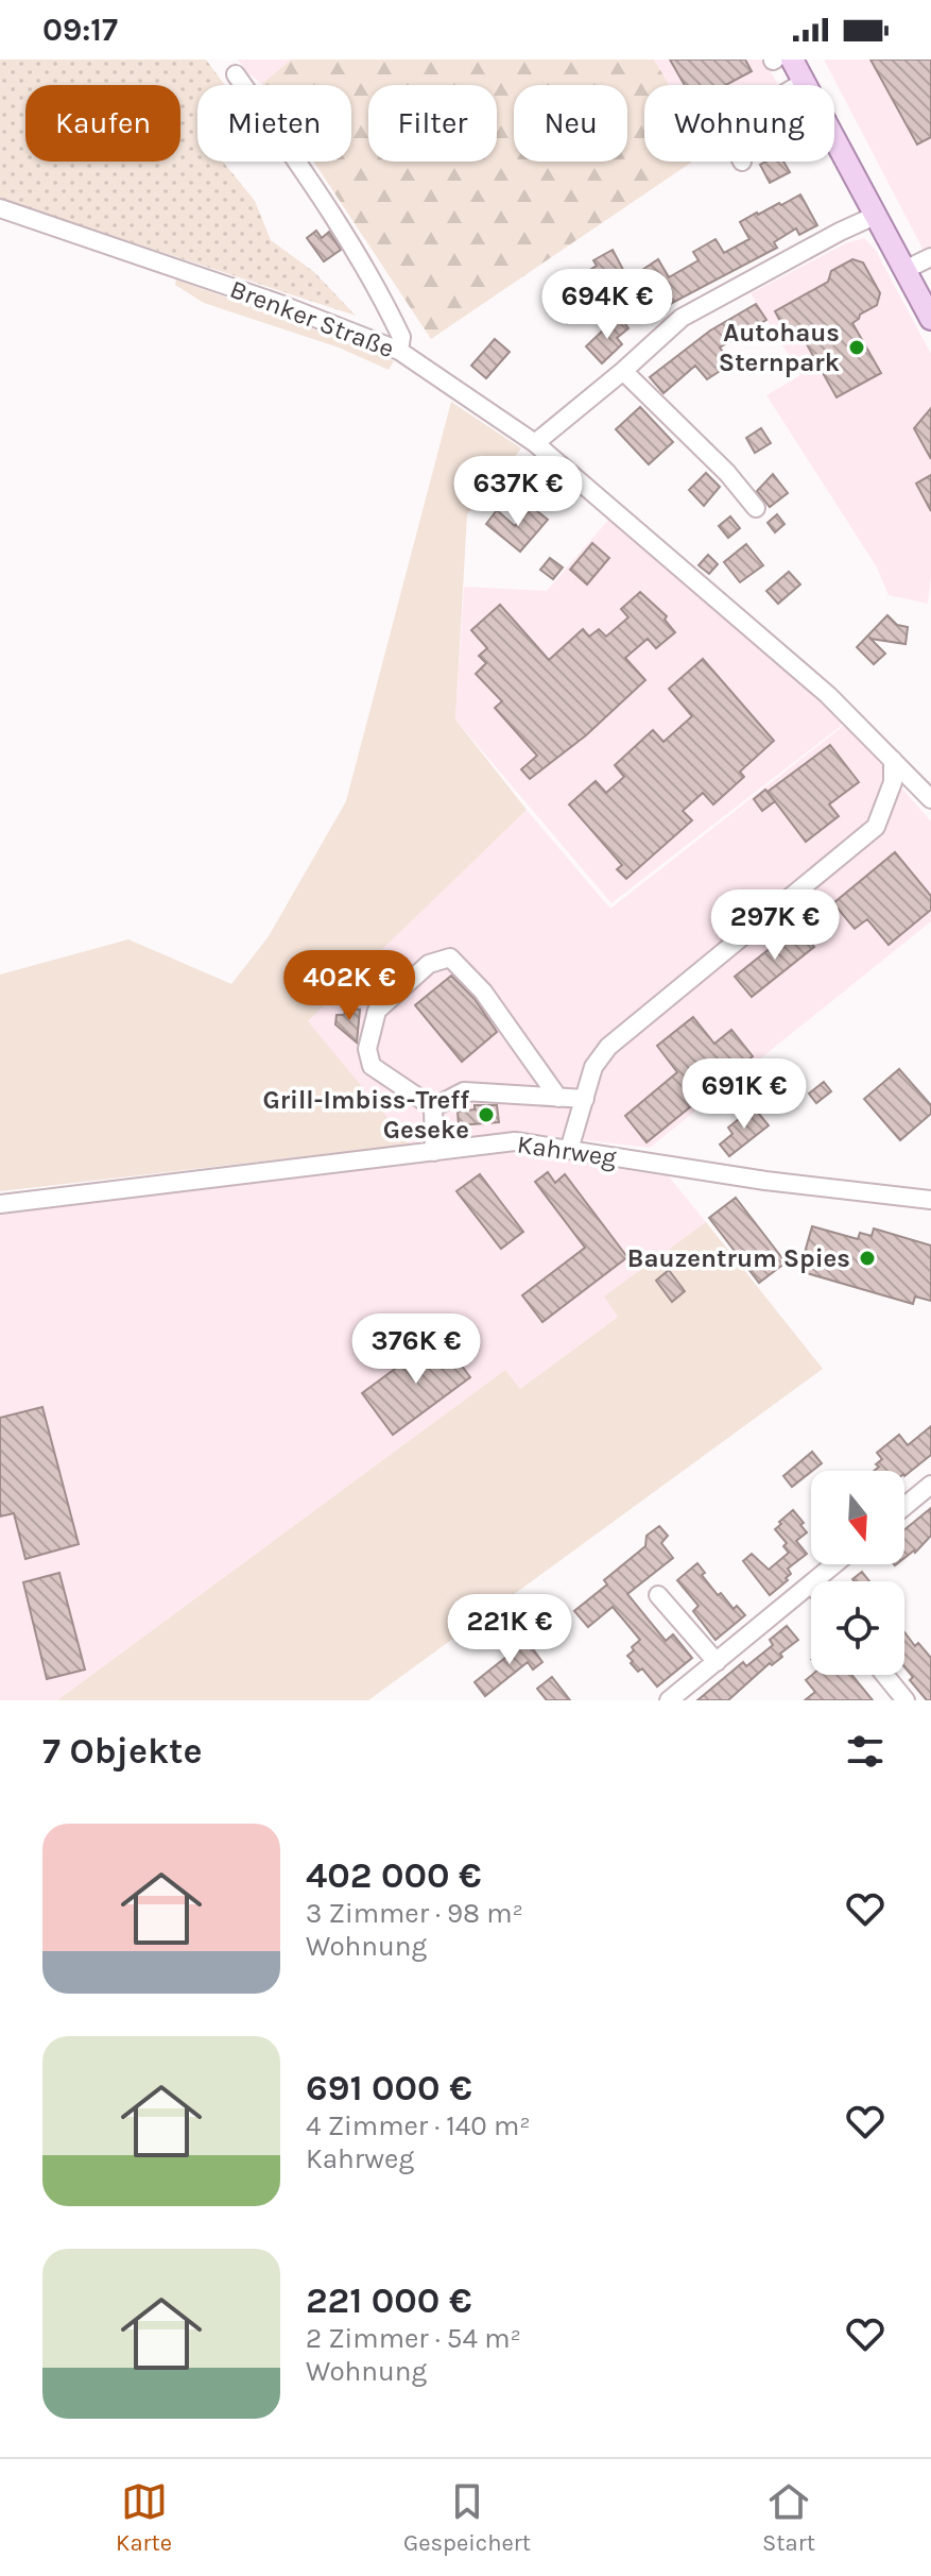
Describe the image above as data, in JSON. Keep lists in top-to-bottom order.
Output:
{
  "streets": {
    "street": ["Brenker Straße", "Kahrweg"]
  },
  "places": ["Autohaus Sternpark", "Grill-Imbiss-Treff Geseke", "Bauzentrum Spies"],
  "north": "bottom",
  "page": {
    "status": "09:17",
    "chip": [
      "Kaufen",
      "Mieten",
      "Filter",
      "Neu",
      "Wohnung"
    ],
    "price": [
      "694K €",
      "637K €",
      "297K €",
      "402K €",
      "691K €",
      "376K €",
      "221K €"
    ],
    "heading": "7 Objekte",
    "list": [
      {
        "name": "402 000 €",
        "note": "3 Zimmer · 98 m² · Wohnung"
      },
      {
        "name": "691 000 €",
        "note": "4 Zimmer · 140 m² · Kahrweg"
      },
      {
        "name": "221 000 €",
        "note": "2 Zimmer · 54 m² · Wohnung"
      }
    ],
    "tabs": ["Karte", "Gespeichert", "Start"]
  }
}
